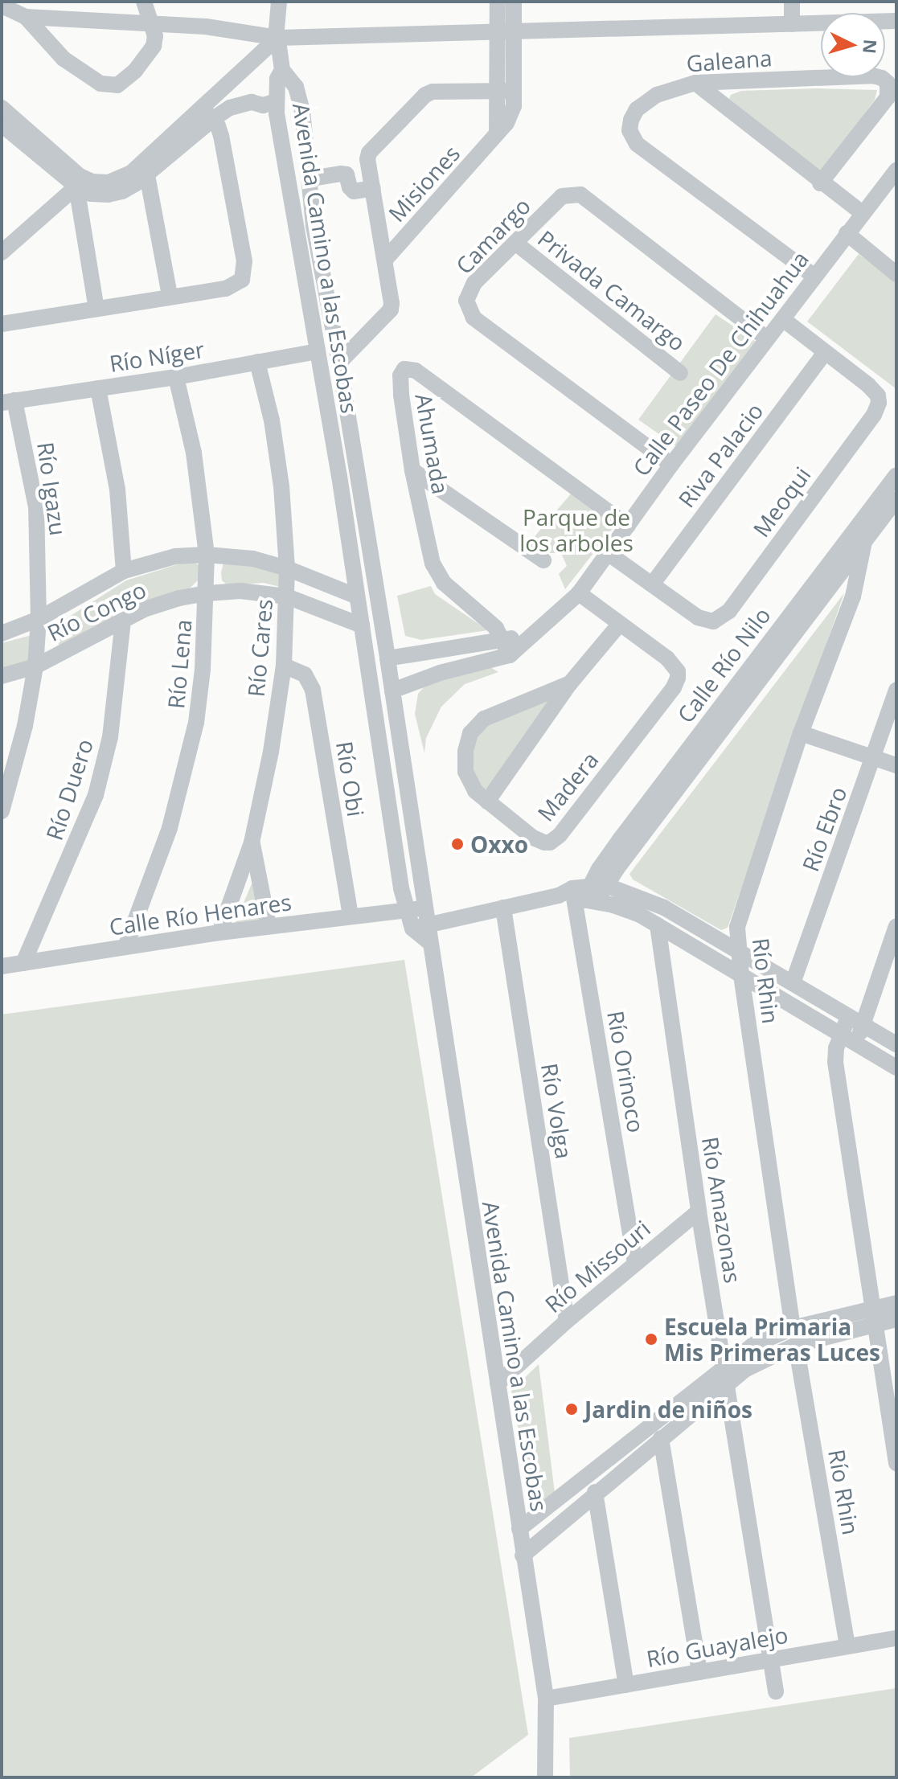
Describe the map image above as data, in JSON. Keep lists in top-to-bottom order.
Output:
{
  "streets": {
    "street": [
      "Galeana",
      "Misiones",
      "Camargo",
      "Avenida Camino a las Escobas",
      "Privada Camargo",
      "Río Níger",
      "Calle Paseo De Chihuahua",
      "Ahumada",
      "Riva Palacio",
      "Río Igazu",
      "Meoqui",
      "Río Congo",
      "Río Cares",
      "Río Lena",
      "Calle Río Nilo",
      "Río Obi",
      "Madera",
      "Río Duero",
      "Río Ebro",
      "Calle Río Henares",
      "Río Rhin",
      "Río Orinoco",
      "Río Volga",
      "Río Amazonas",
      "Río Missouri",
      "Río Guayalejo"
    ]
  },
  "crossings": [
    ["Galeana", "Calle Paseo De Chihuahua"],
    ["Camargo", "Privada Camargo"],
    ["Camargo", "Calle Paseo De Chihuahua"],
    ["Avenida Camino a las Escobas", "Río Níger"],
    ["Avenida Camino a las Escobas", "Calle Paseo De Chihuahua"],
    ["Avenida Camino a las Escobas", "Río Congo"],
    ["Avenida Camino a las Escobas", "Calle Río Henares"],
    ["Avenida Camino a las Escobas", "Río Missouri"],
    ["Avenida Camino a las Escobas", "Río Guayalejo"],
    ["Río Níger", "Río Igazu"],
    ["Río Níger", "Río Cares"],
    ["Río Níger", "Río Lena"],
    ["Calle Paseo De Chihuahua", "Ahumada"],
    ["Calle Paseo De Chihuahua", "Meoqui"],
    ["Calle Paseo De Chihuahua", "Madera"],
    ["Riva Palacio", "Meoqui"],
    ["Río Igazu", "Río Congo"],
    ["Río Congo", "Río Cares"],
    ["Río Congo", "Río Lena"],
    ["Río Congo", "Río Duero"],
    ["Río Cares", "Río Obi"],
    ["Río Cares", "Calle Río Henares"],
    ["Río Lena", "Calle Río Henares"],
    ["Calle Río Nilo", "Río Rhin"],
    ["Calle Río Nilo", "Río Orinoco"],
    ["Río Obi", "Calle Río Henares"],
    ["Río Duero", "Calle Río Henares"],
    ["Río Rhin", "Río Guayalejo"],
    ["Río Orinoco", "Río Missouri"],
    ["Río Volga", "Río Missouri"],
    ["Río Amazonas", "Río Missouri"],
    ["Río Amazonas", "Río Guayalejo"]
  ],
  "parks": ["Parque de los arboles"],
  "places": ["Oxxo", "Escuela Primaria Mis Primeras Luces", "Jardin de niños"],
  "north": "right"
}
